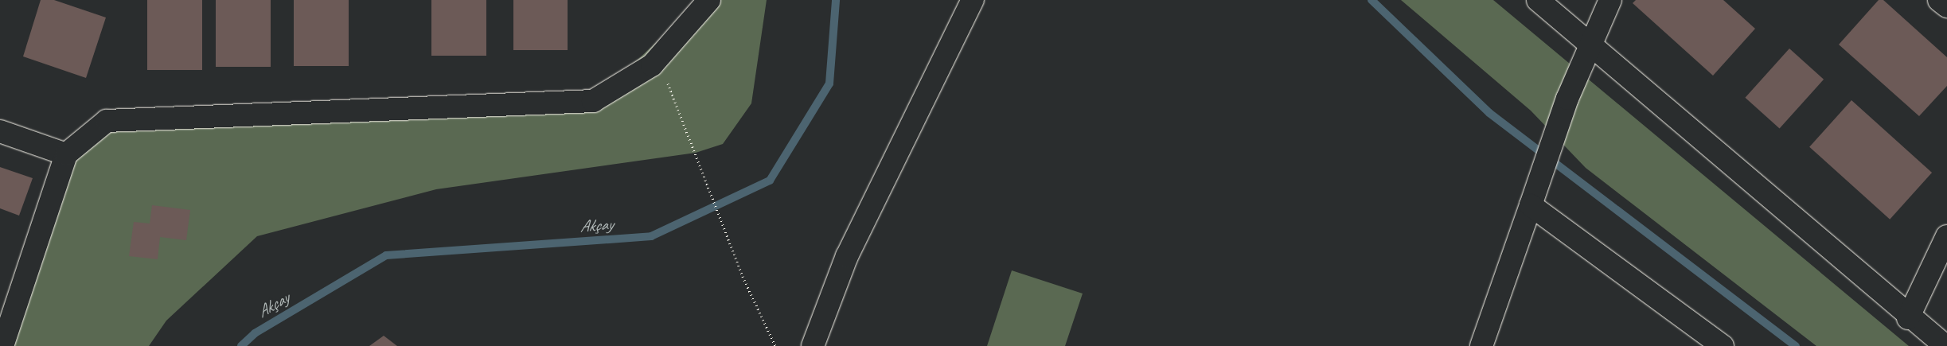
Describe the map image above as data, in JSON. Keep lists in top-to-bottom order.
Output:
{
  "water": ["Akçay"]
}
